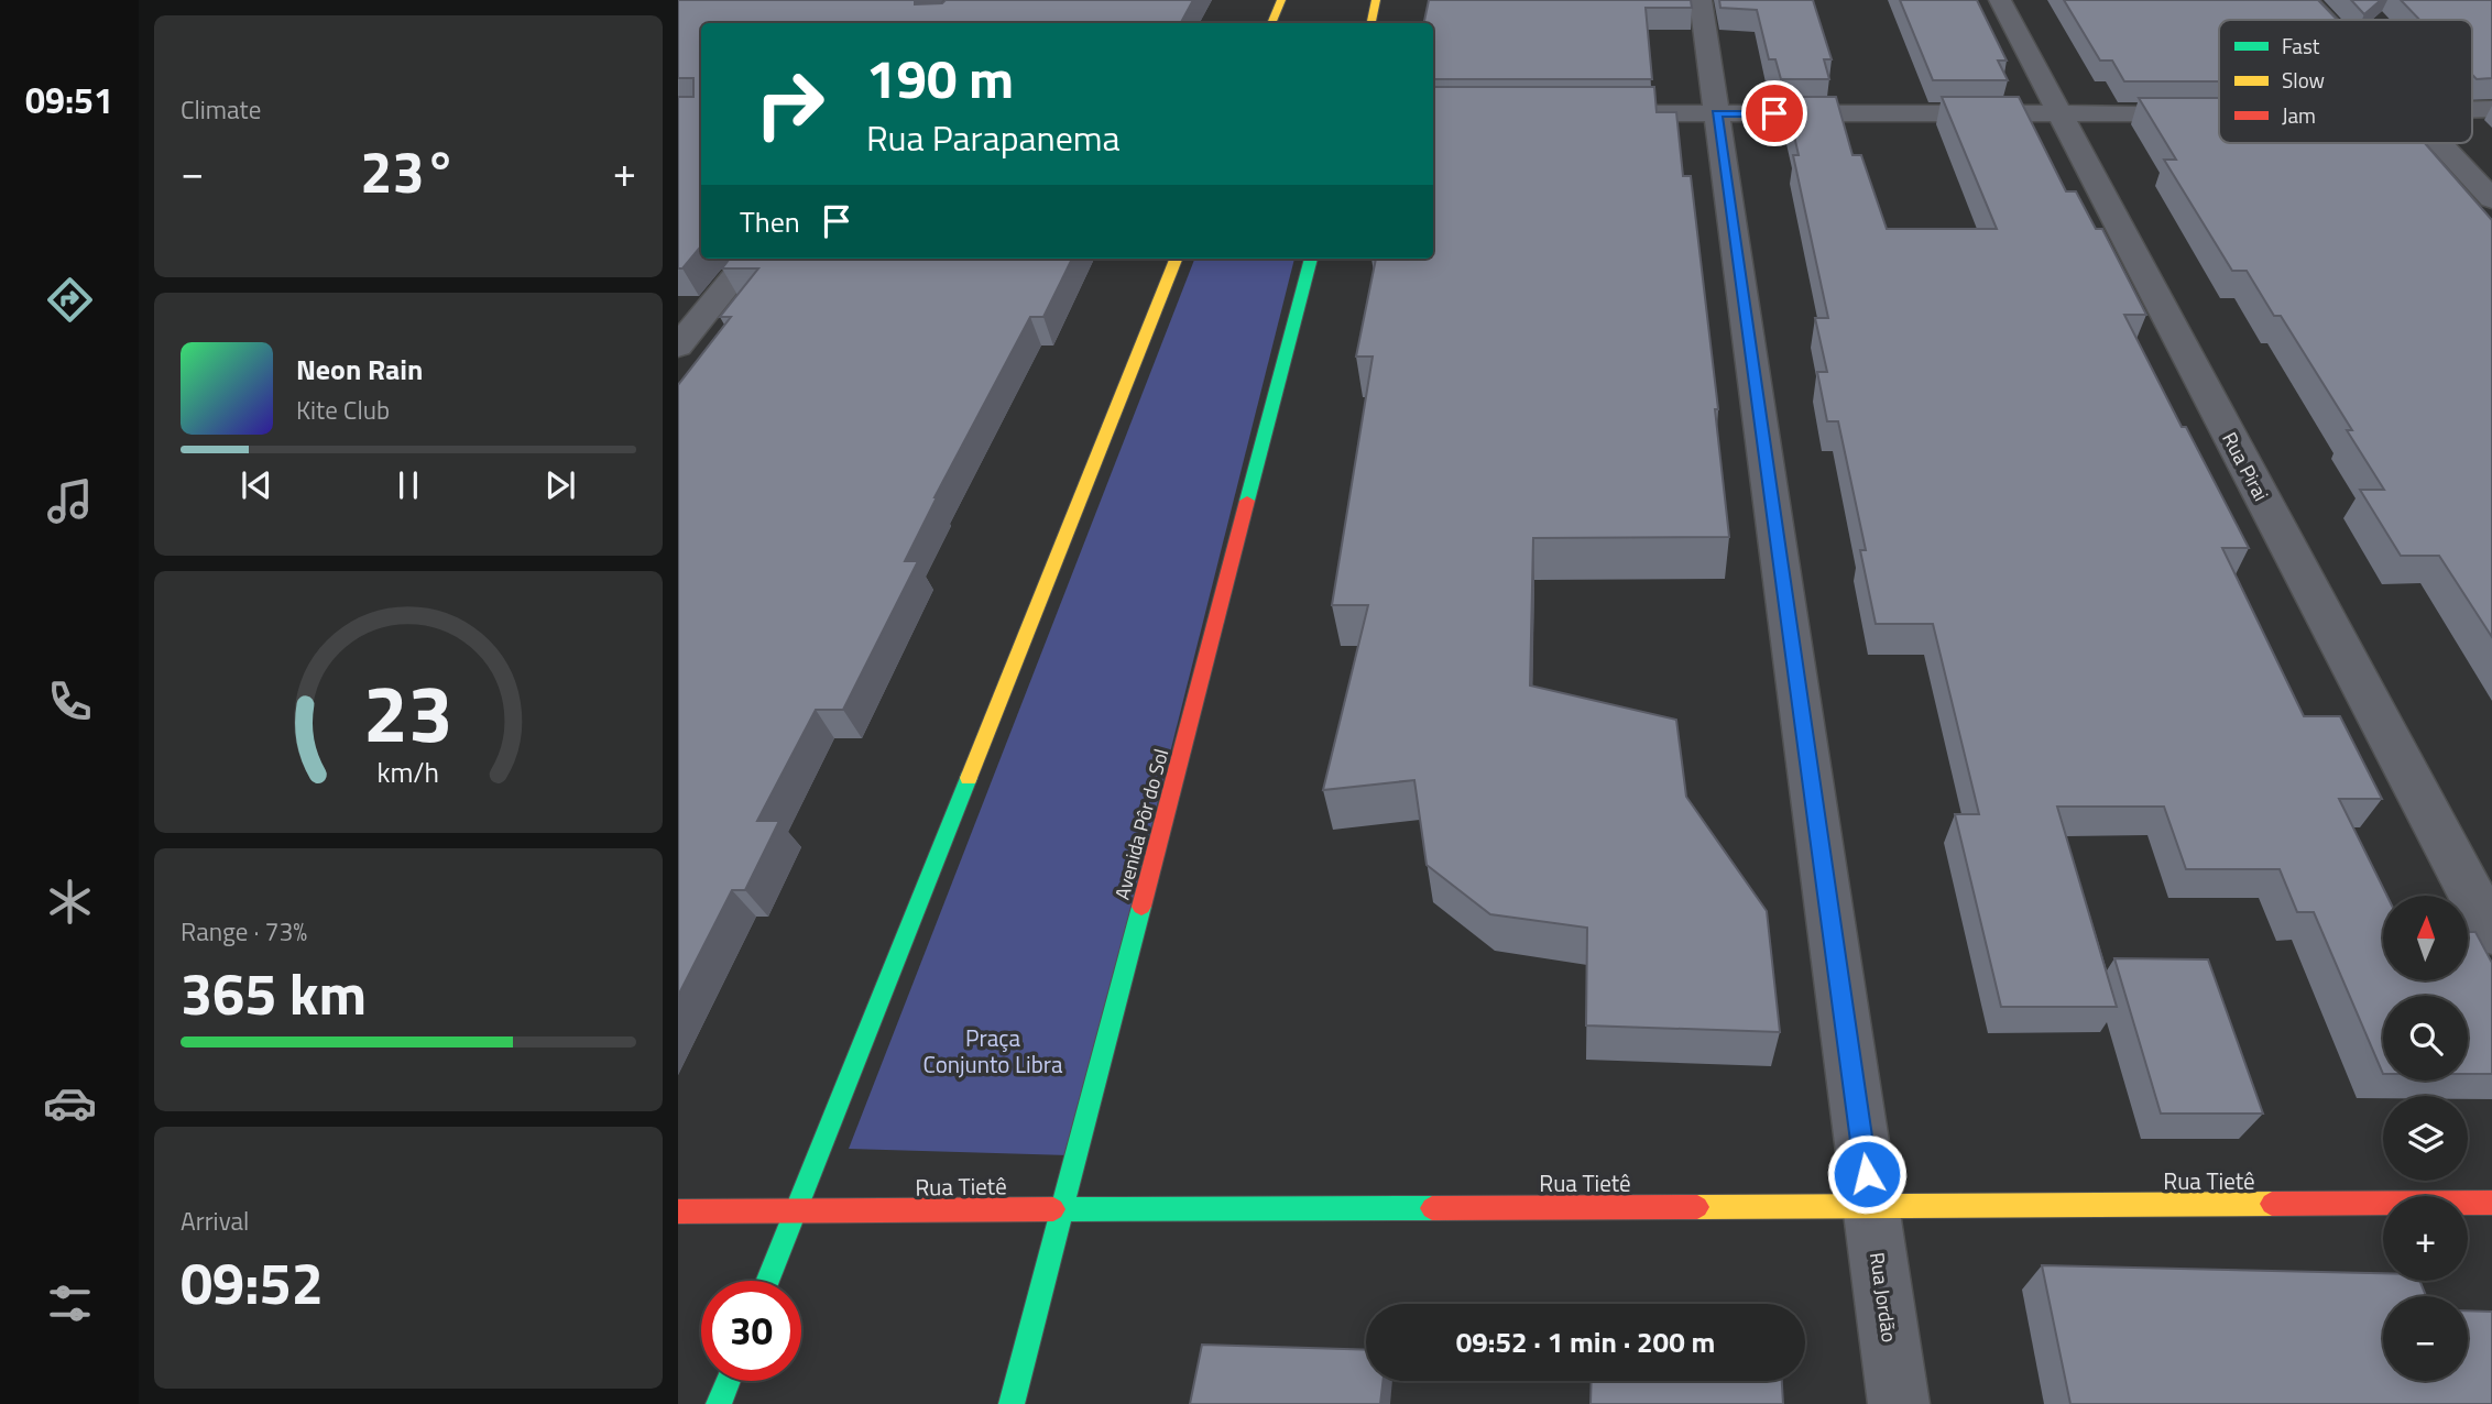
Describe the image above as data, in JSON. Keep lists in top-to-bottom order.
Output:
{
  "streets": {
    "street": [
      "Rua Pirai",
      "Avenida Pôr do Sol",
      "Rua Tietê",
      "Rua Jordão"
    ]
  },
  "crossings": [
    ["Avenida Pôr do Sol", "Rua Tietê"],
    ["Rua Tietê", "Rua Jordão"]
  ],
  "parks": ["Praça Conjunto Libra"],
  "legend": ["Fast", "Slow", "Jam"],
  "north": "top",
  "page": {
    "tabs": "09:51",
    "tile": [
      "Climate",
      ["Range · 73%", "365 km"],
      ["Arrival", "09:52"]
    ],
    "turn": ["190 m", "Rua Parapanema"],
    "heat": ["−", "23°", "+"],
    "then": "Then",
    "song": ["Neon Rain", "Kite Club"],
    "map_buttons": ["+", "−"],
    "limit": "30",
    "trip": "09:52 · 1 min · 200 m",
    "gauge": ["23", "km/h"]
  }
}
